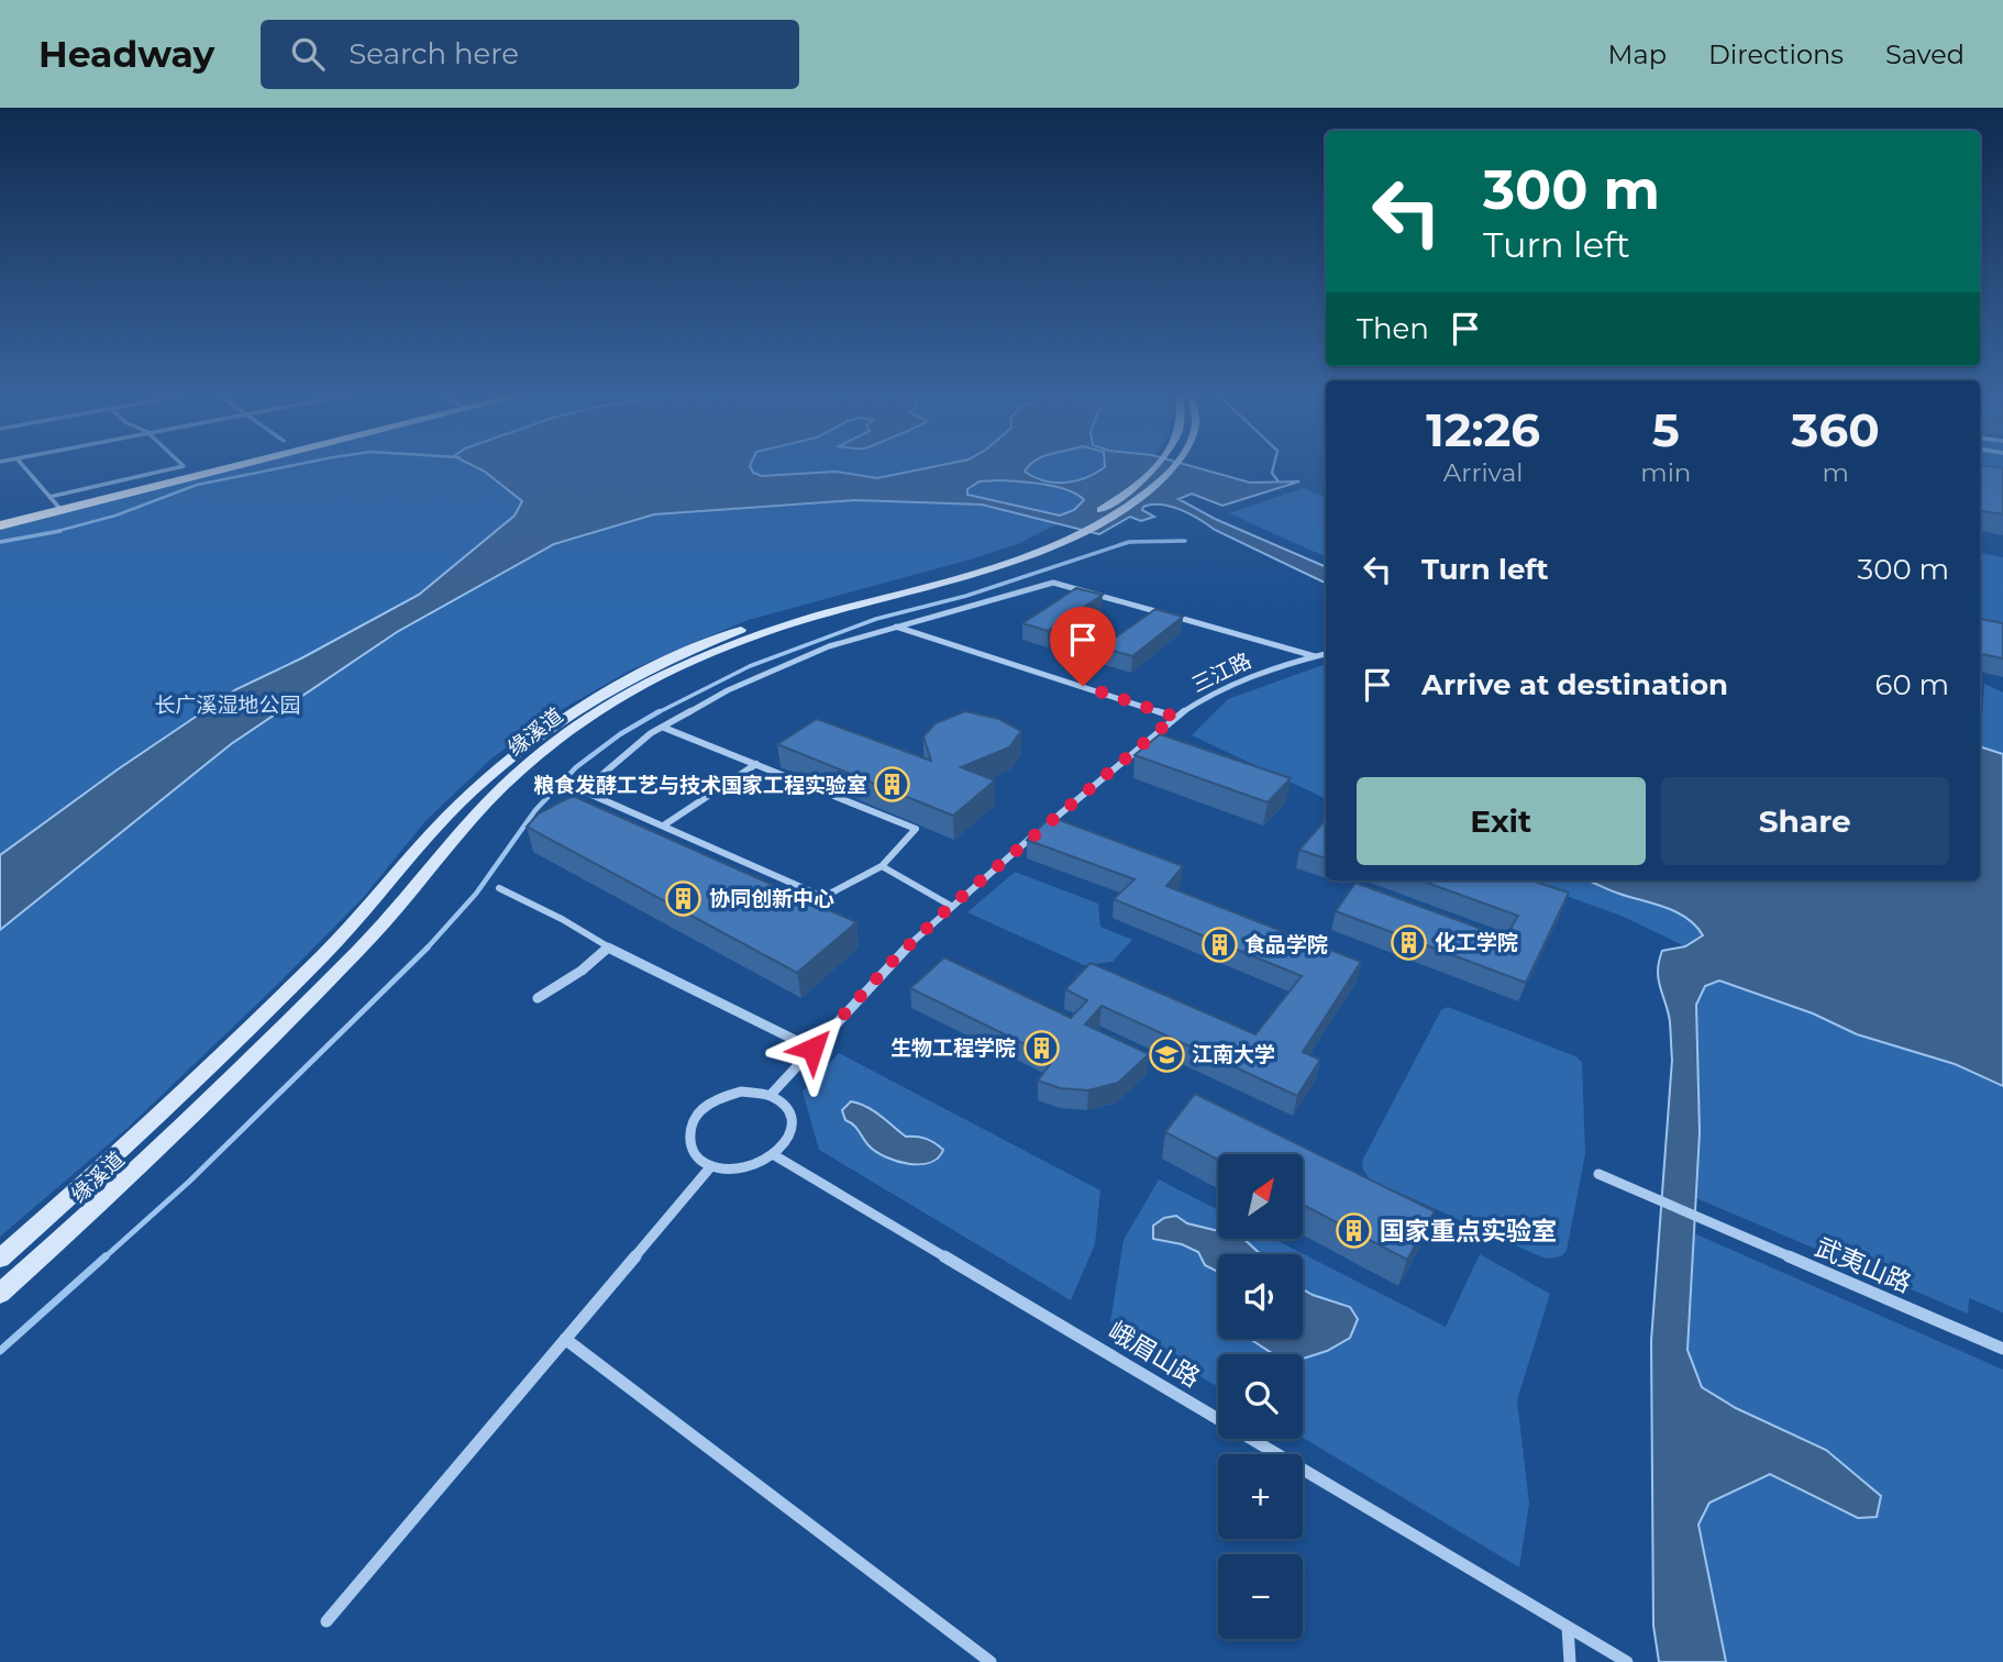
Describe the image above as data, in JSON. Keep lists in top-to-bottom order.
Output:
{
  "streets": {
    "main road": ["缘溪道"],
    "street": ["三江路", "武夷山路", "峨眉山路"]
  },
  "crossings": [
    ["三江路", "峨眉山路"]
  ],
  "parks": ["长广溪湿地公园"],
  "places": {
    "building": [
      "粮食发酵工艺与技术国家工程实验室",
      "协同创新中心",
      "化工学院",
      "食品学院",
      "生物工程学院",
      "国家重点实验室"
    ],
    "school or university": ["江南大学"]
  },
  "north": "top right",
  "page": {
    "header": "Headway",
    "search": "Search here",
    "nav": ["Map", "Directions", "Saved"],
    "turn": ["300 m", "Turn left"],
    "then": "Then",
    "eta": [
      "12:26",
      "Arrival",
      "5",
      "min",
      "360",
      "m"
    ],
    "list": [
      {
        "name": "Turn left",
        "value": "300 m"
      },
      {
        "name": "Arrive at destination",
        "value": "60 m"
      }
    ],
    "buttons": ["Exit", "Share"],
    "map_buttons": ["+", "−"]
  }
}
